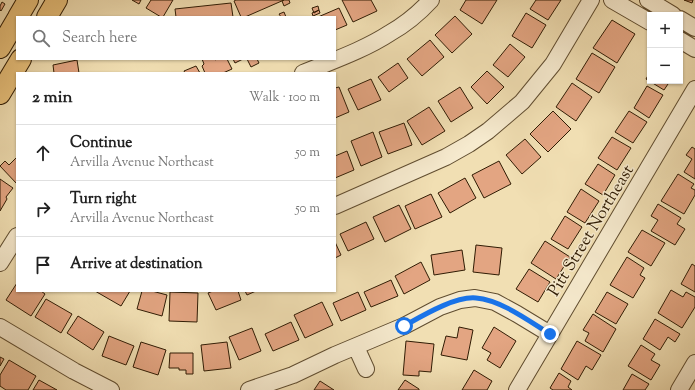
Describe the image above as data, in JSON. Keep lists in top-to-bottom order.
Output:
{
  "streets": {
    "street": ["Pitt Street Northeast"]
  },
  "page": {
    "map_buttons": ["+", "−"],
    "search": "Search here",
    "heading": ["2 min", "Walk · 100 m"],
    "list": [
      ["Continue", "Arvilla Avenue Northeast", "50 m"],
      ["Turn right", "Arvilla Avenue Northeast", "50 m"],
      "Arrive at destination"
    ]
  }
}
